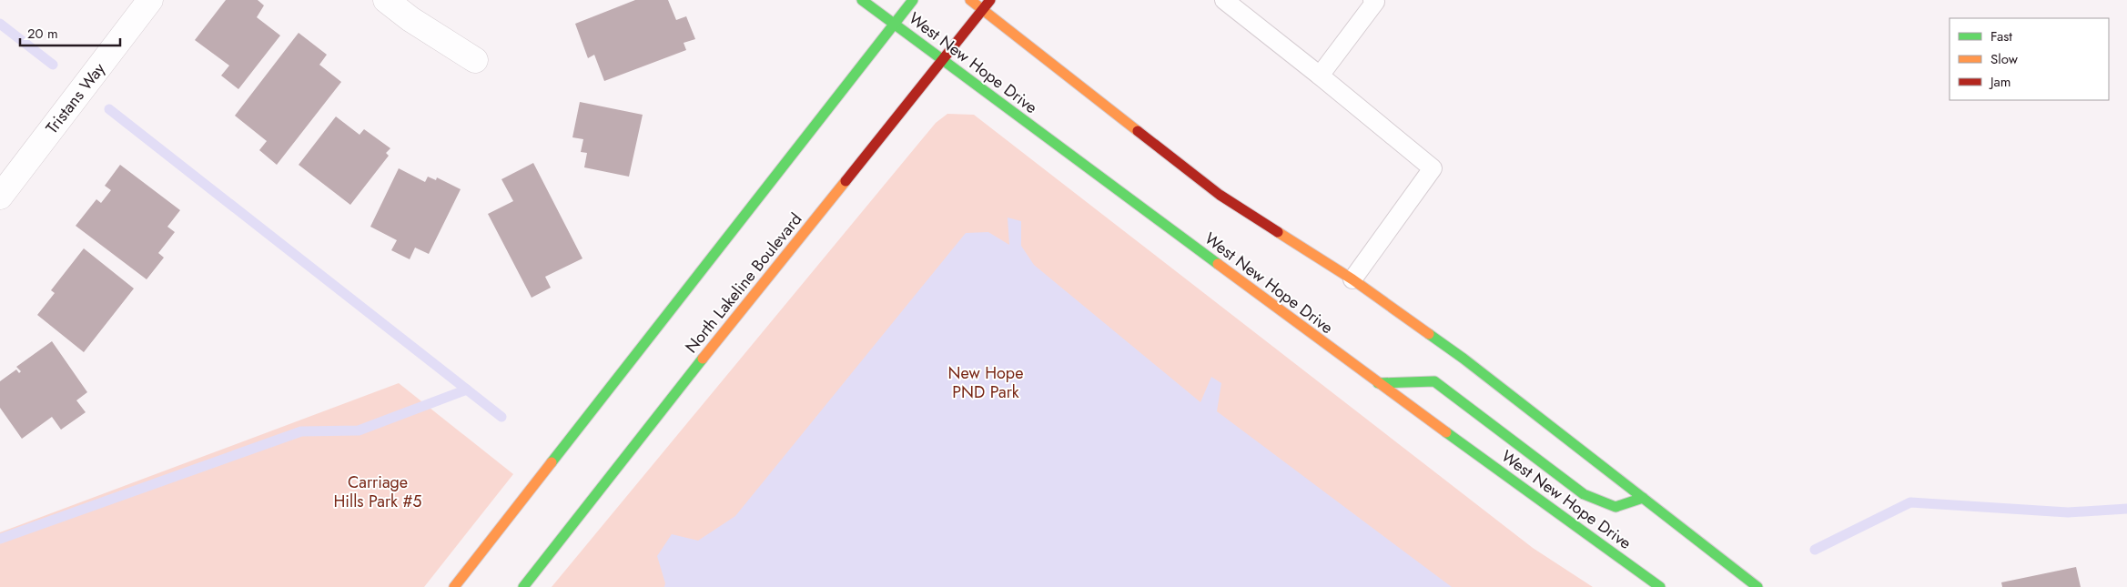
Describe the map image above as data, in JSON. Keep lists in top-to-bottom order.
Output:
{
  "streets": {
    "main road": ["West New Hope Drive", "North Lakeline Boulevard"],
    "street": ["Tristans Way"]
  },
  "crossings": [
    ["West New Hope Drive", "North Lakeline Boulevard"]
  ],
  "parks": ["New Hope PND Park", "Carriage Hills Park #5"],
  "legend": ["Fast", "Slow", "Jam"],
  "scale_bar": "20 m"
}
